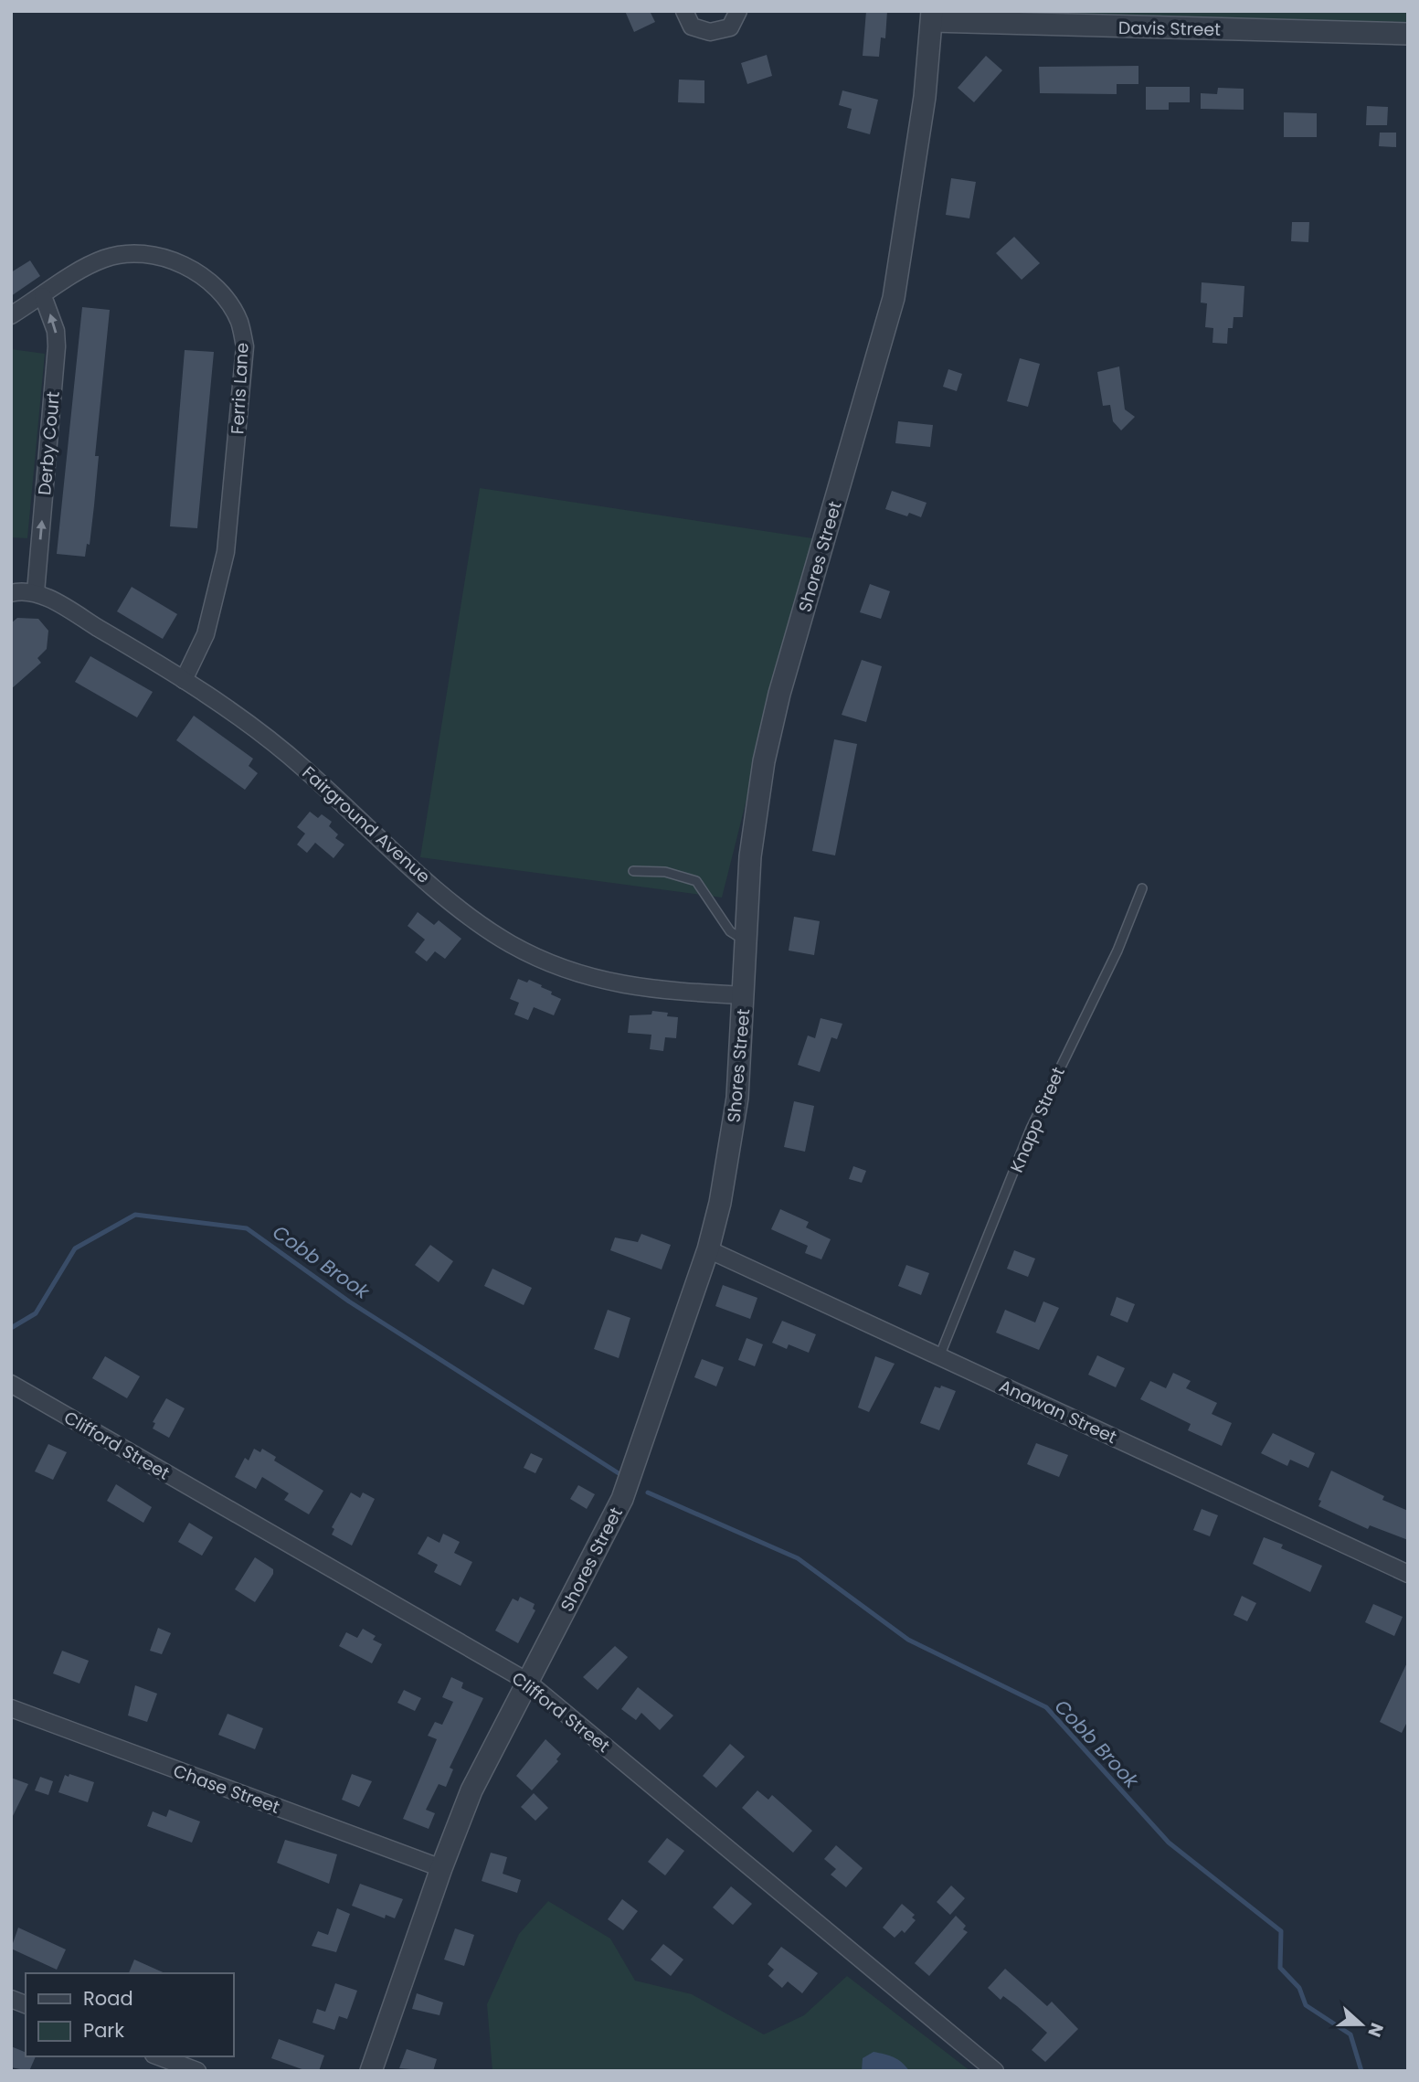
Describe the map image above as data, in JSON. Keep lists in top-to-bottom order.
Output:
{
  "streets": {
    "street": [
      "Davis Street",
      "Ferris Lane",
      "Derby Court",
      "Shores Street",
      "Fairground Avenue",
      "Anawan Street",
      "Clifford Street",
      "Chase Street"
    ],
    "lane": ["Knapp Street"]
  },
  "crossings": [
    ["Davis Street", "Shores Street"],
    ["Ferris Lane", "Derby Court"],
    ["Ferris Lane", "Fairground Avenue"],
    ["Derby Court", "Fairground Avenue"],
    ["Shores Street", "Fairground Avenue"],
    ["Shores Street", "Anawan Street"],
    ["Shores Street", "Clifford Street"],
    ["Shores Street", "Chase Street"],
    ["Knapp Street", "Anawan Street"]
  ],
  "one_way": ["Derby Court"],
  "water": ["Cobb Brook"],
  "legend": ["Road", "Park"],
  "north": "right"
}
